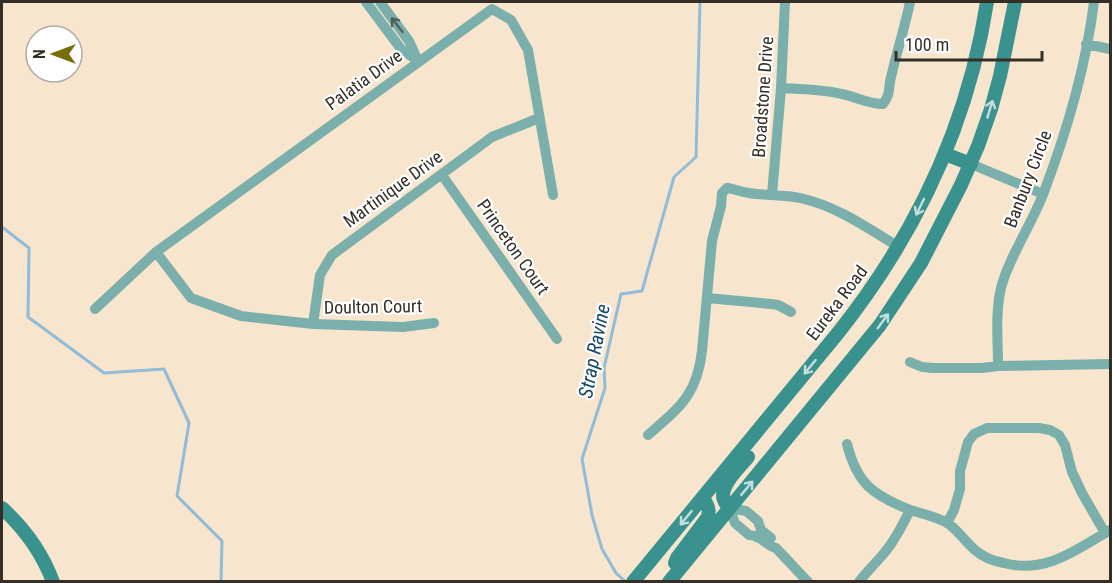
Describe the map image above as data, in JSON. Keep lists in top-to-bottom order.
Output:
{
  "streets": {
    "main road": ["Eureka Road"],
    "street": [
      "Palatia Drive",
      "Broadstone Drive",
      "Banbury Circle",
      "Martinique Drive",
      "Princeton Court",
      "Doulton Court"
    ]
  },
  "crossings": [
    ["Palatia Drive", "Martinique Drive"],
    ["Palatia Drive", "Doulton Court"],
    ["Martinique Drive", "Princeton Court"],
    ["Martinique Drive", "Doulton Court"]
  ],
  "water": ["Strap Ravine"],
  "scale_bar": "100 m",
  "north": "left"
}
